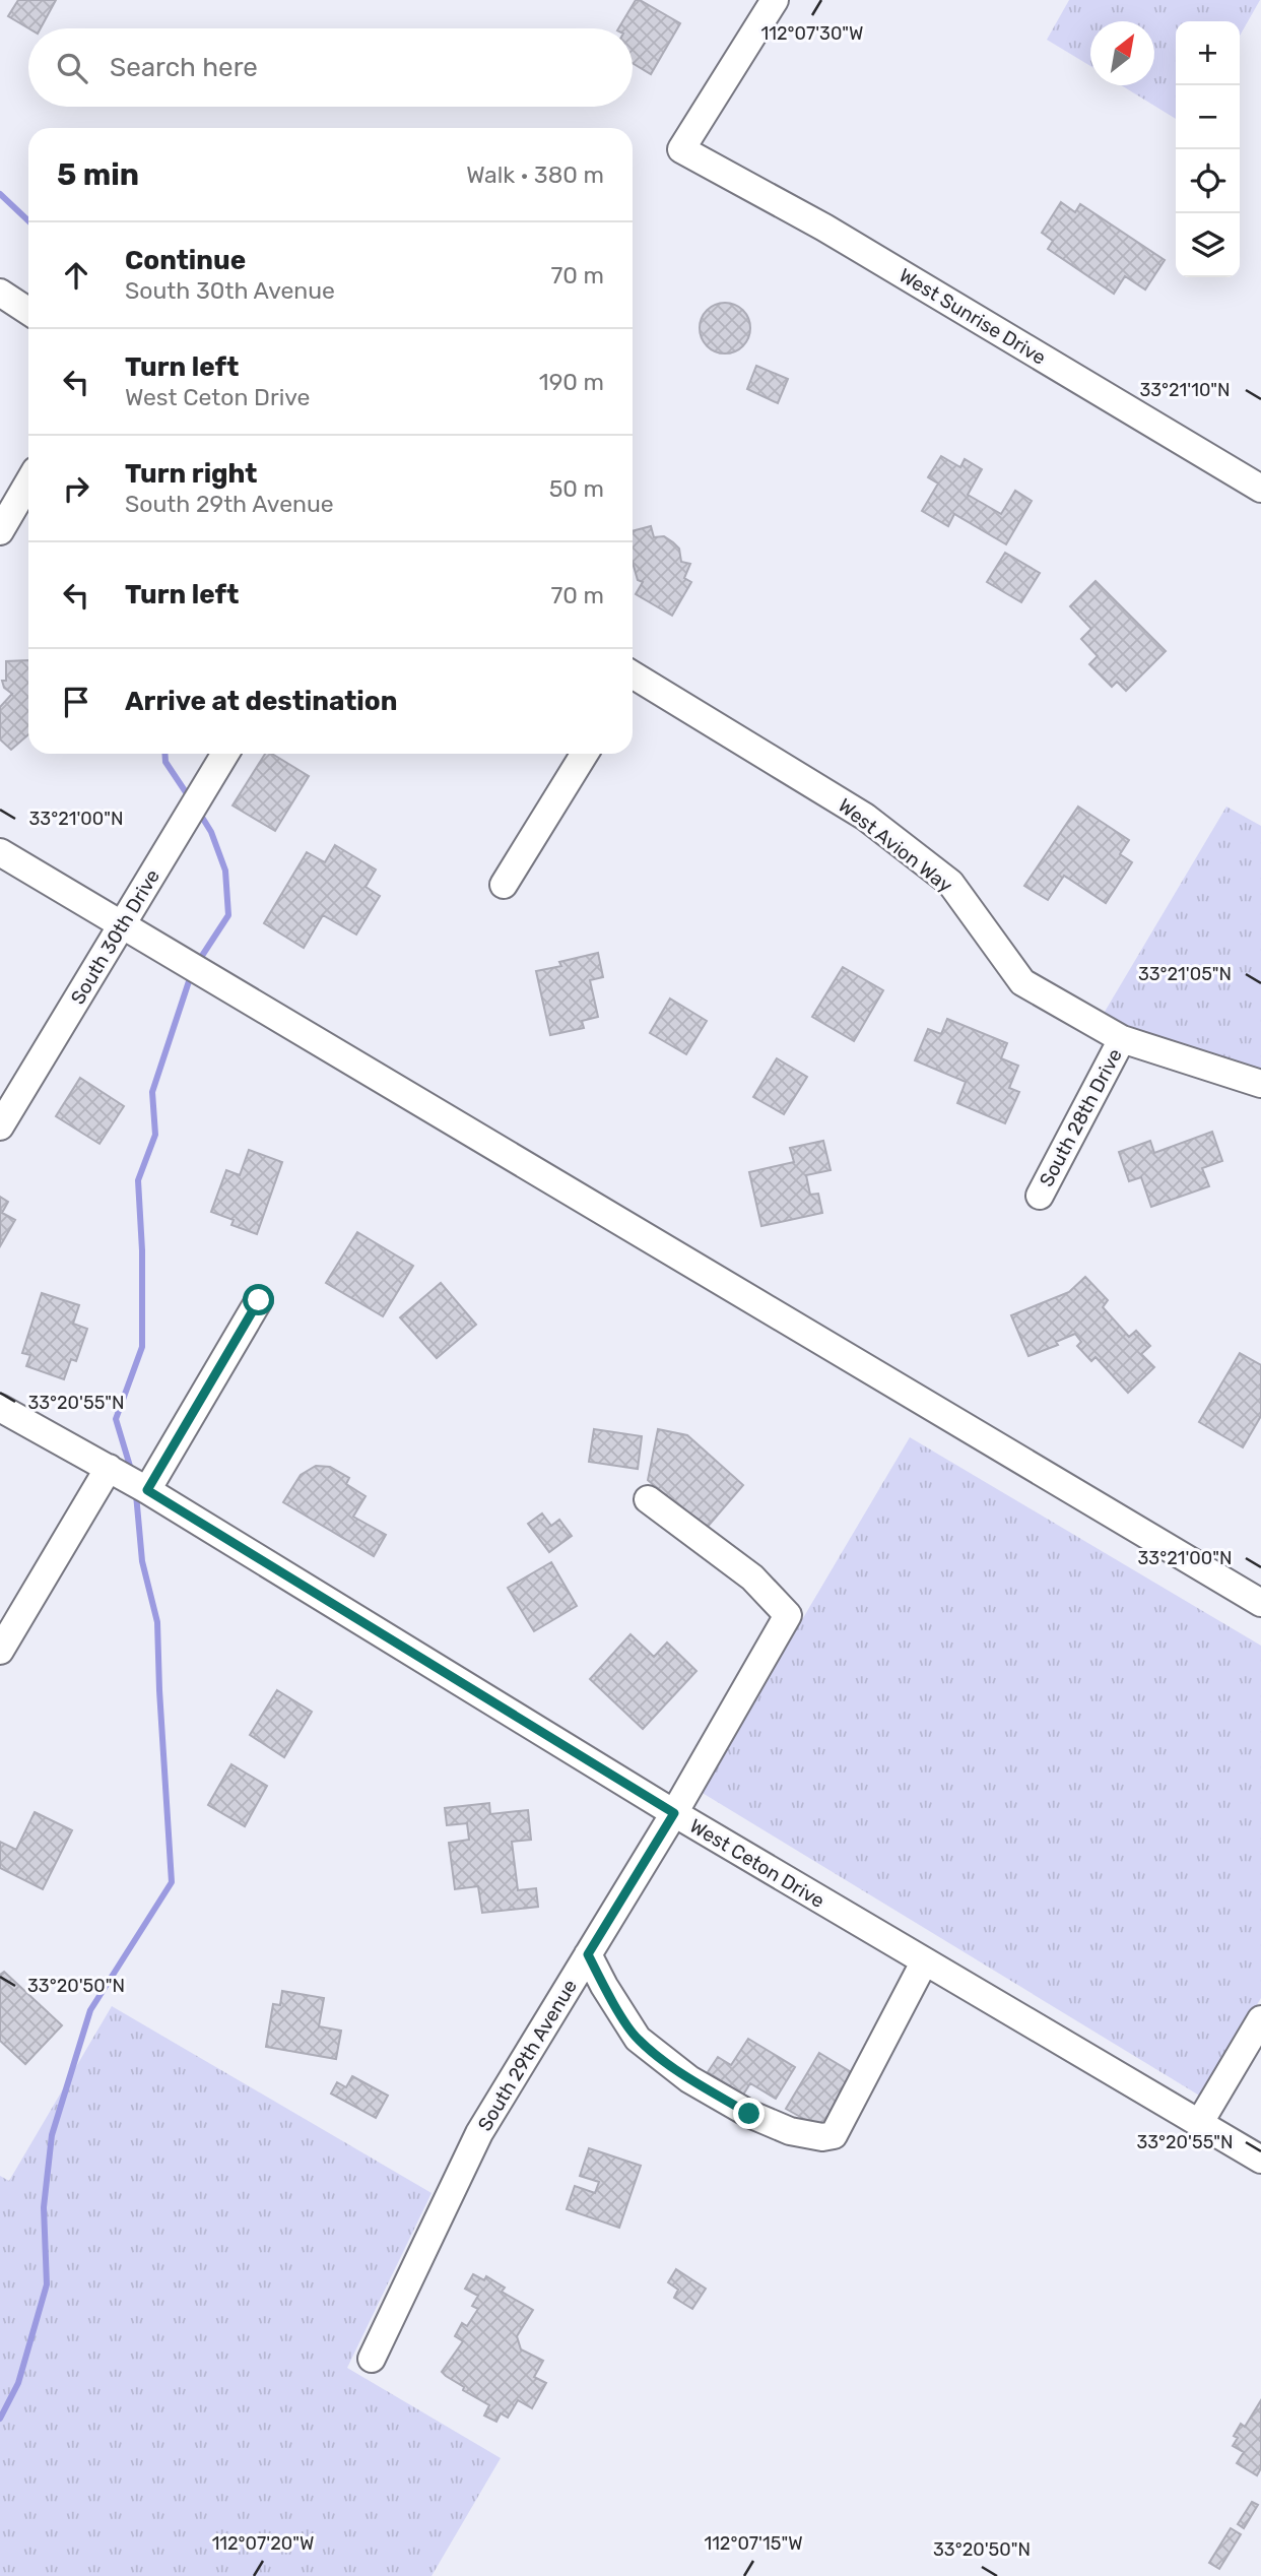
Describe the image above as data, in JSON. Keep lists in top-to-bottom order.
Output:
{
  "streets": {
    "street": [
      "West Sunrise Drive",
      "West Avion Way",
      "South 30th Drive",
      "South 28th Drive",
      "West Ceton Drive",
      "South 29th Avenue"
    ]
  },
  "crossings": [
    ["West Avion Way", "South 28th Drive"],
    ["West Ceton Drive", "South 29th Avenue"]
  ],
  "north": "top right",
  "page": {
    "map_buttons": ["+", "−"],
    "search": "Search here",
    "heading": ["5 min", "Walk · 380 m"],
    "list": [
      ["Continue", "South 30th Avenue", "70 m"],
      ["Turn left", "West Ceton Drive", "190 m"],
      ["Turn right", "South 29th Avenue", "50 m"],
      ["Turn left", "70 m"],
      "Arrive at destination"
    ]
  },
  "coordinates": [
    "112°07'30\"W",
    "33°21'10\"N",
    "33°21'00\"N",
    "33°21'05\"N",
    "33°20'55\"N",
    "33°20'50\"N",
    "112°07'20\"W",
    "112°07'15\"W"
  ]
}
